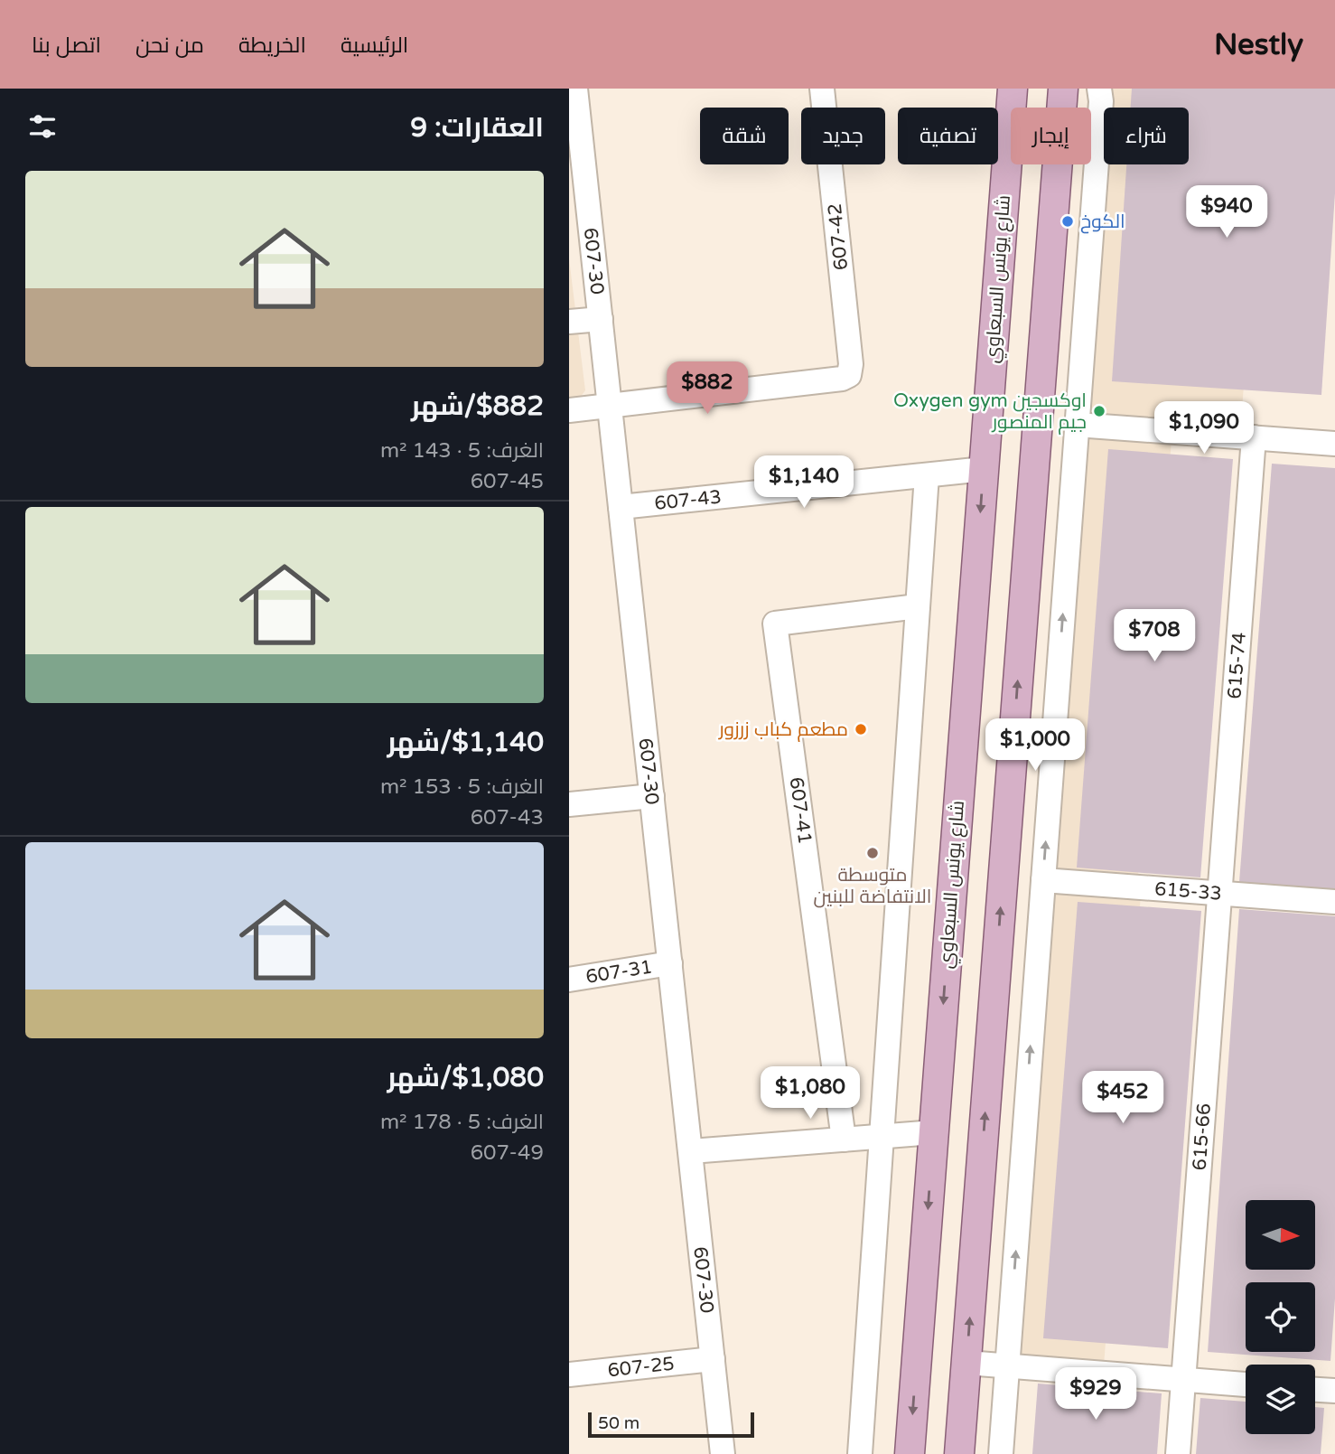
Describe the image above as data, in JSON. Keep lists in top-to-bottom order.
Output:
{
  "streets": {
    "main road": ["شارع يونس السبعاوي"],
    "street": [
      "607-42",
      "607-30",
      "607-43",
      "615-74",
      "607-41",
      "615-33",
      "607-31",
      "615-66",
      "607-25"
    ]
  },
  "crossings": [
    ["607-42", "607-30"],
    ["607-30", "607-43"],
    ["607-30", "607-31"],
    ["607-30", "607-25"],
    ["شارع يونس السبعاوي", "607-43"],
    ["615-74", "615-33"],
    ["615-74", "615-66"],
    ["615-33", "615-66"]
  ],
  "places": [
    "الكوخ",
    "Oxygen gym اوكسجين جيم المنصور",
    "مطعم كباب زرزور",
    "متوسطة الانتفاضة للبنين"
  ],
  "scale_bar": "50 m",
  "north": "right",
  "page": {
    "header": "Nestly",
    "nav": [
      "الرئيسية",
      "الخريطة",
      "من نحن",
      "اتصل بنا"
    ],
    "heading": "العقارات: 9",
    "chip": [
      "شراء",
      "إيجار",
      "تصفية",
      "جديد",
      "شقة"
    ],
    "list": [
      {
        "name": "$882/شهر",
        "note": "الغرف: 5 · 143 m² · 607-45"
      },
      {
        "name": "$1,140/شهر",
        "note": "الغرف: 5 · 153 m² · 607-43"
      },
      {
        "name": "$1,080/شهر",
        "note": "الغرف: 5 · 178 m² · 607-49"
      }
    ],
    "price": [
      "$940",
      "$882",
      "$1,090",
      "$1,140",
      "$708",
      "$1,000",
      "$1,080",
      "$452",
      "$929"
    ],
    "scale": "50 m"
  }
}
